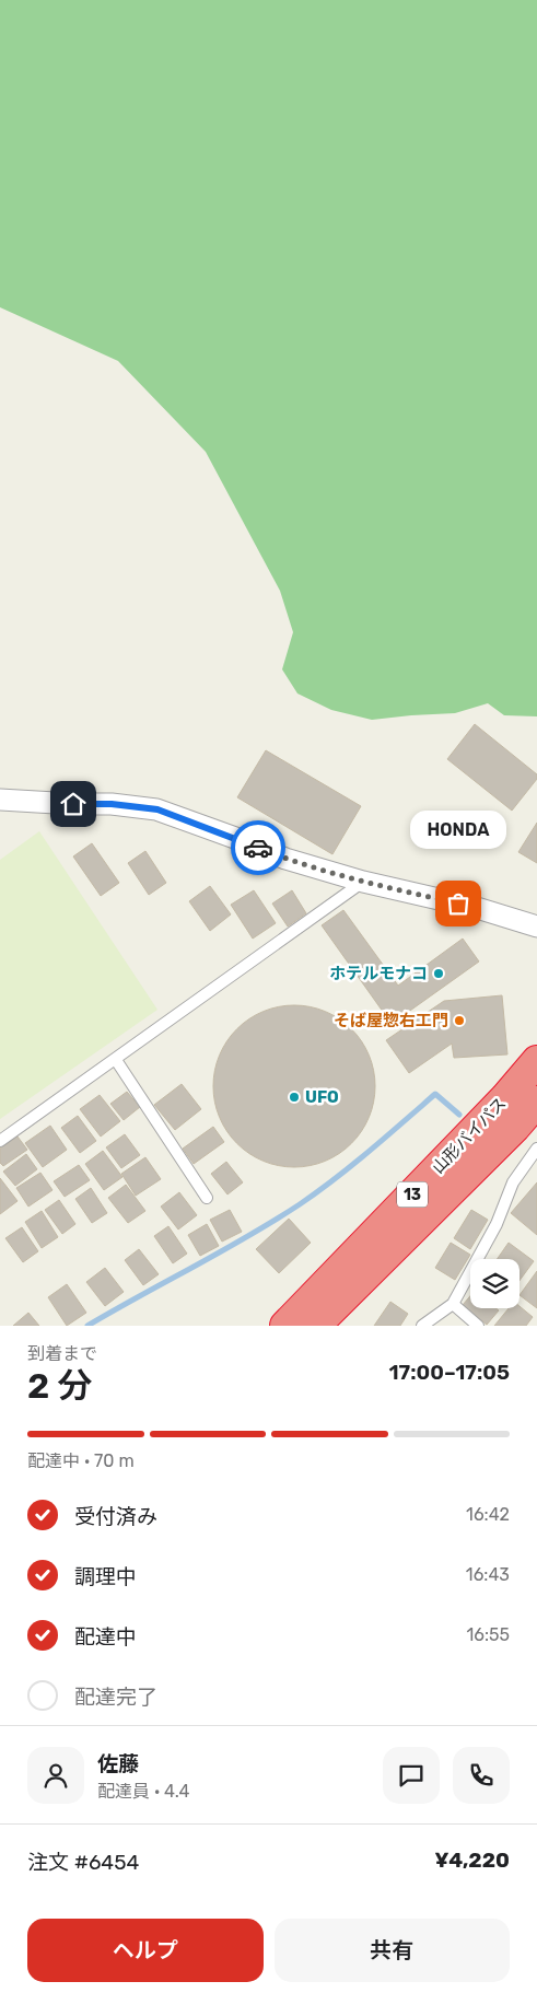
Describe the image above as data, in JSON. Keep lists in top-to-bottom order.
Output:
{
  "streets": {
    "highway": ["山形バイパス", "13"]
  },
  "places": [
    "HONDA",
    "ホテルモナコ",
    "そば屋惣右工門",
    "UFO"
  ],
  "page": {
    "bubble": "HONDA",
    "heading": ["2 分", "到着まで", "17:00–17:05"],
    "panel": [
      "佐藤",
      "配達員 · 4.4",
      "注文 #6454",
      "¥4,220"
    ],
    "bar": "配達中 · 70 m",
    "list": [
      ["受付済み", "16:42"],
      ["調理中", "16:43"],
      ["配達中", "16:55"],
      "配達完了"
    ],
    "buttons": ["ヘルプ", "共有"]
  }
}
